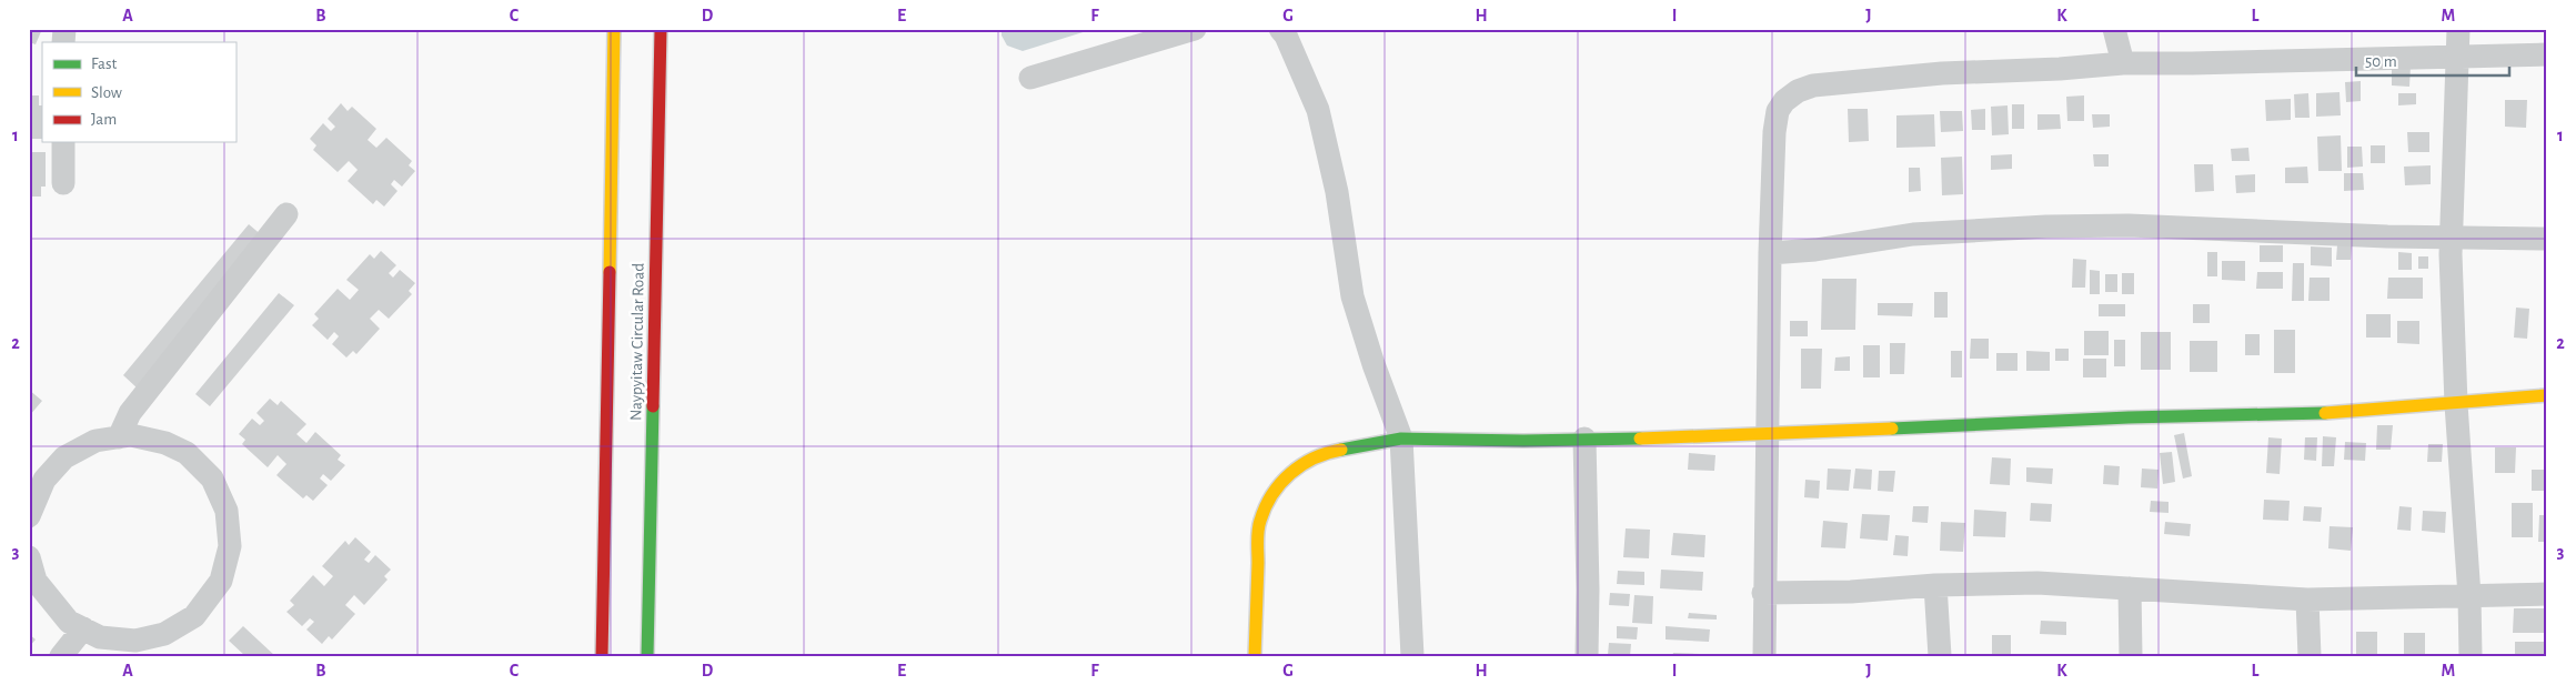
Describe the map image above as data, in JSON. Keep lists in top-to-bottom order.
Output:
{
  "streets": {
    "street": ["Naypyitaw Circular Road"]
  },
  "legend": ["Fast", "Slow", "Jam"],
  "scale_bar": "50 m",
  "grid": {
    "columns": [
      "A",
      "B",
      "C",
      "D",
      "E",
      "F",
      "G",
      "H",
      "I",
      "J",
      "K",
      "L",
      "M"
    ],
    "rows": ["1", "2", "3"]
  }
}
